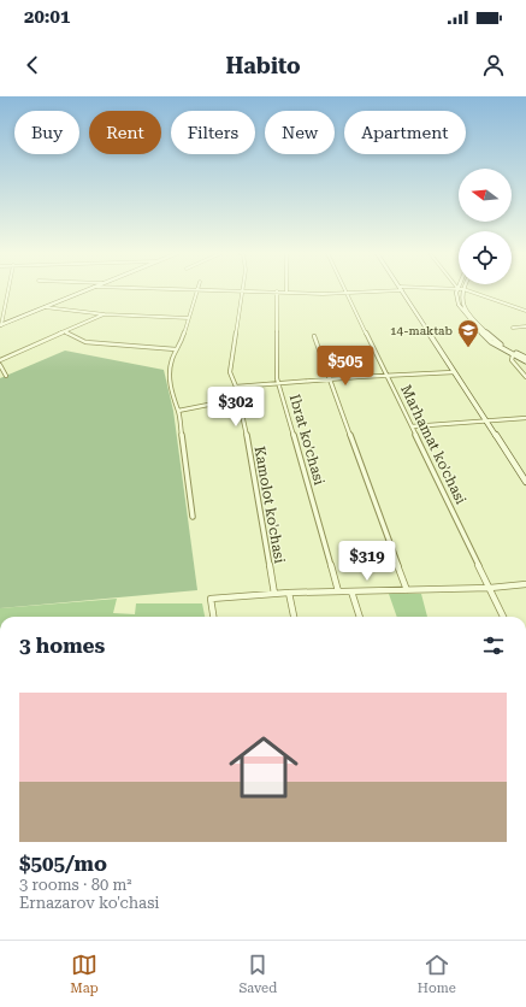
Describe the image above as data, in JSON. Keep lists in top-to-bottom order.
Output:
{
  "streets": {
    "street": ["Ibrat ko'chasi", "Marhamat ko'chasi", "Kamolot ko'chasi"]
  },
  "places": {
    "school or university": ["14-maktab"]
  },
  "north": "left",
  "page": {
    "status": "20:01",
    "header": "Habito",
    "chip": [
      "Buy",
      "Rent",
      "Filters",
      "New",
      "Apartment"
    ],
    "price": ["$505", "$302", "$319"],
    "heading": "3 homes",
    "list": [
      {
        "name": "$505/mo",
        "note": "3 rooms · 80 m² · Ernazarov ko'chasi"
      }
    ],
    "tabs": ["Map", "Saved", "Home"]
  }
}
